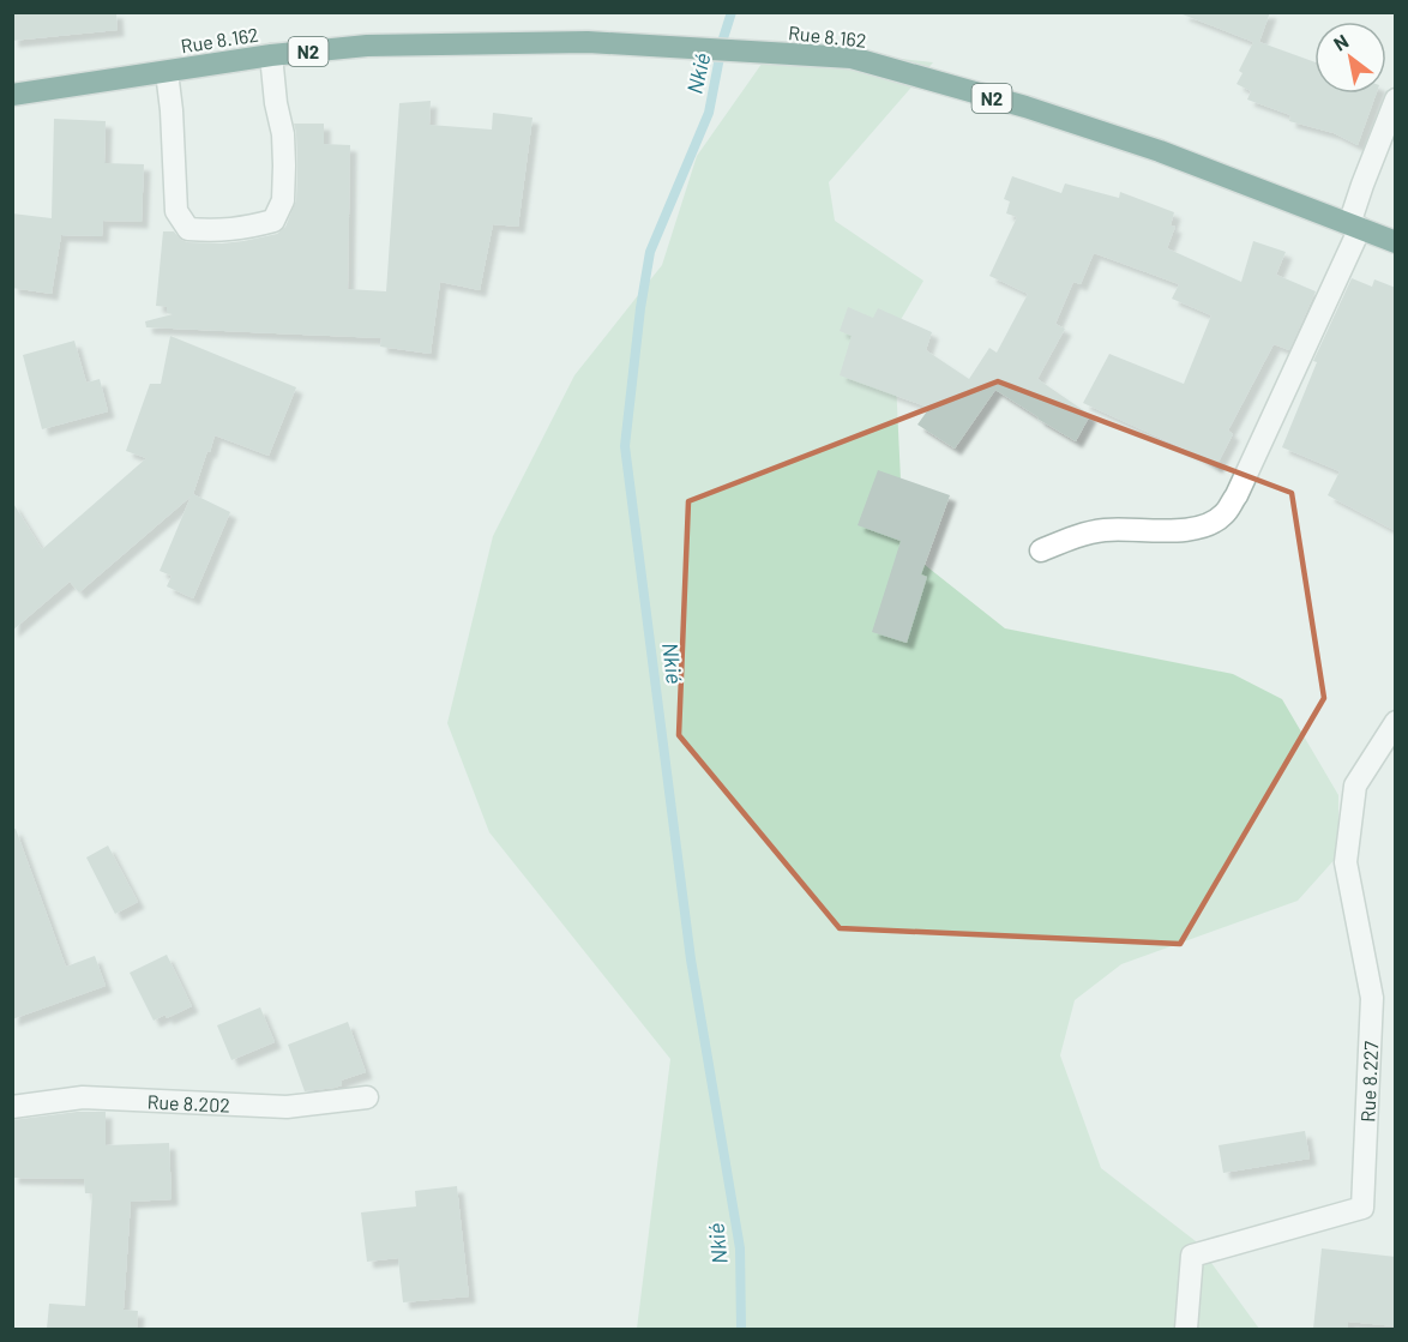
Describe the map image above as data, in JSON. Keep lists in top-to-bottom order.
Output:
{
  "streets": {
    "highway": ["Rue 8.162", "N2"],
    "street": ["Rue 8.227", "Rue 8.202"]
  },
  "water": ["Nkié"],
  "north": "top left"
}
